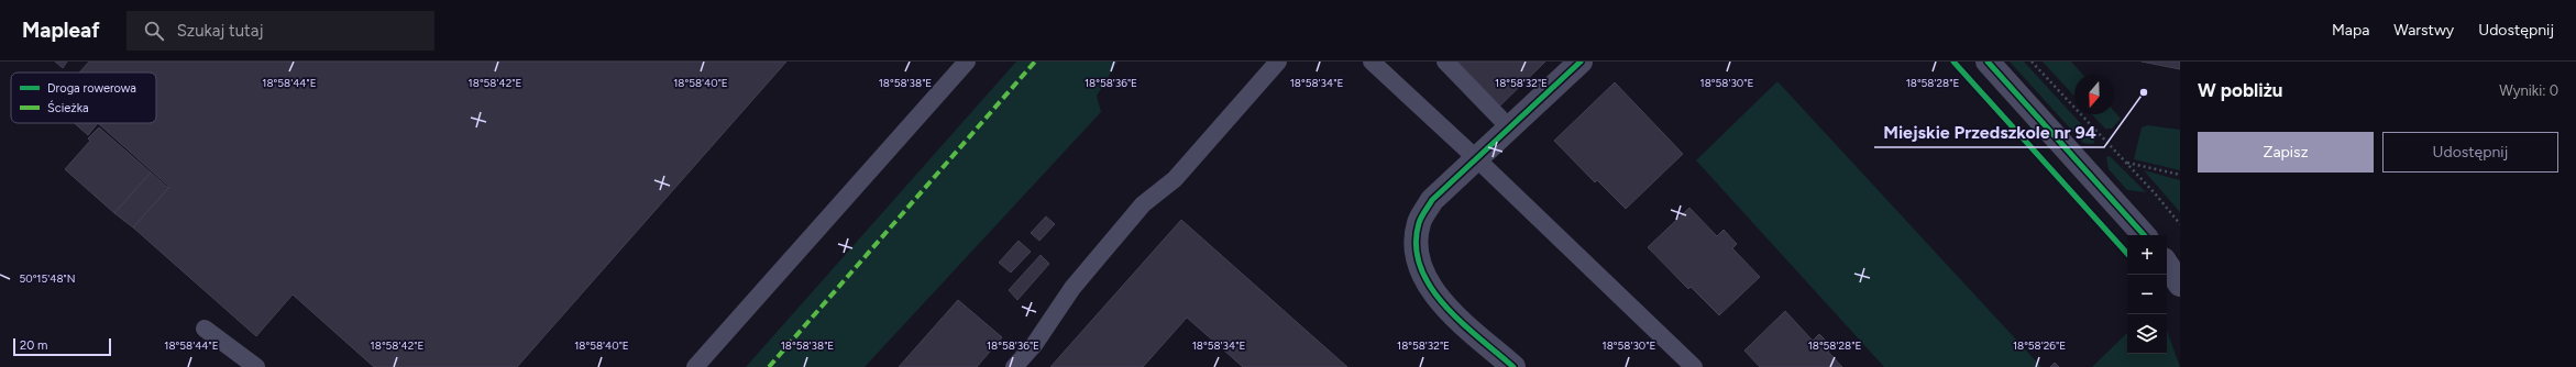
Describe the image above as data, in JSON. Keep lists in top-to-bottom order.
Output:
{
  "places": ["Miejskie Przedszkole nr 94"],
  "legend": ["Droga rowerowa", "Ścieżka"],
  "scale_bar": "20 m",
  "north": "bottom",
  "page": {
    "header": "Mapleaf",
    "search": "Szukaj tutaj",
    "nav": ["Mapa", "Warstwy", "Udostępnij"],
    "heading": ["W pobliżu", "Wyniki: 0"],
    "buttons": ["Zapisz", "Udostępnij"],
    "map_buttons": ["+", "−"],
    "scale": "20 m"
  },
  "coordinates": [
    "18°58'44\"E",
    "18°58'42\"E",
    "18°58'40\"E",
    "18°58'38\"E",
    "18°58'36\"E",
    "18°58'34\"E",
    "18°58'32\"E",
    "18°58'30\"E",
    "18°58'28\"E",
    "50°15'48\"N",
    "18°58'26\"E"
  ]
}
